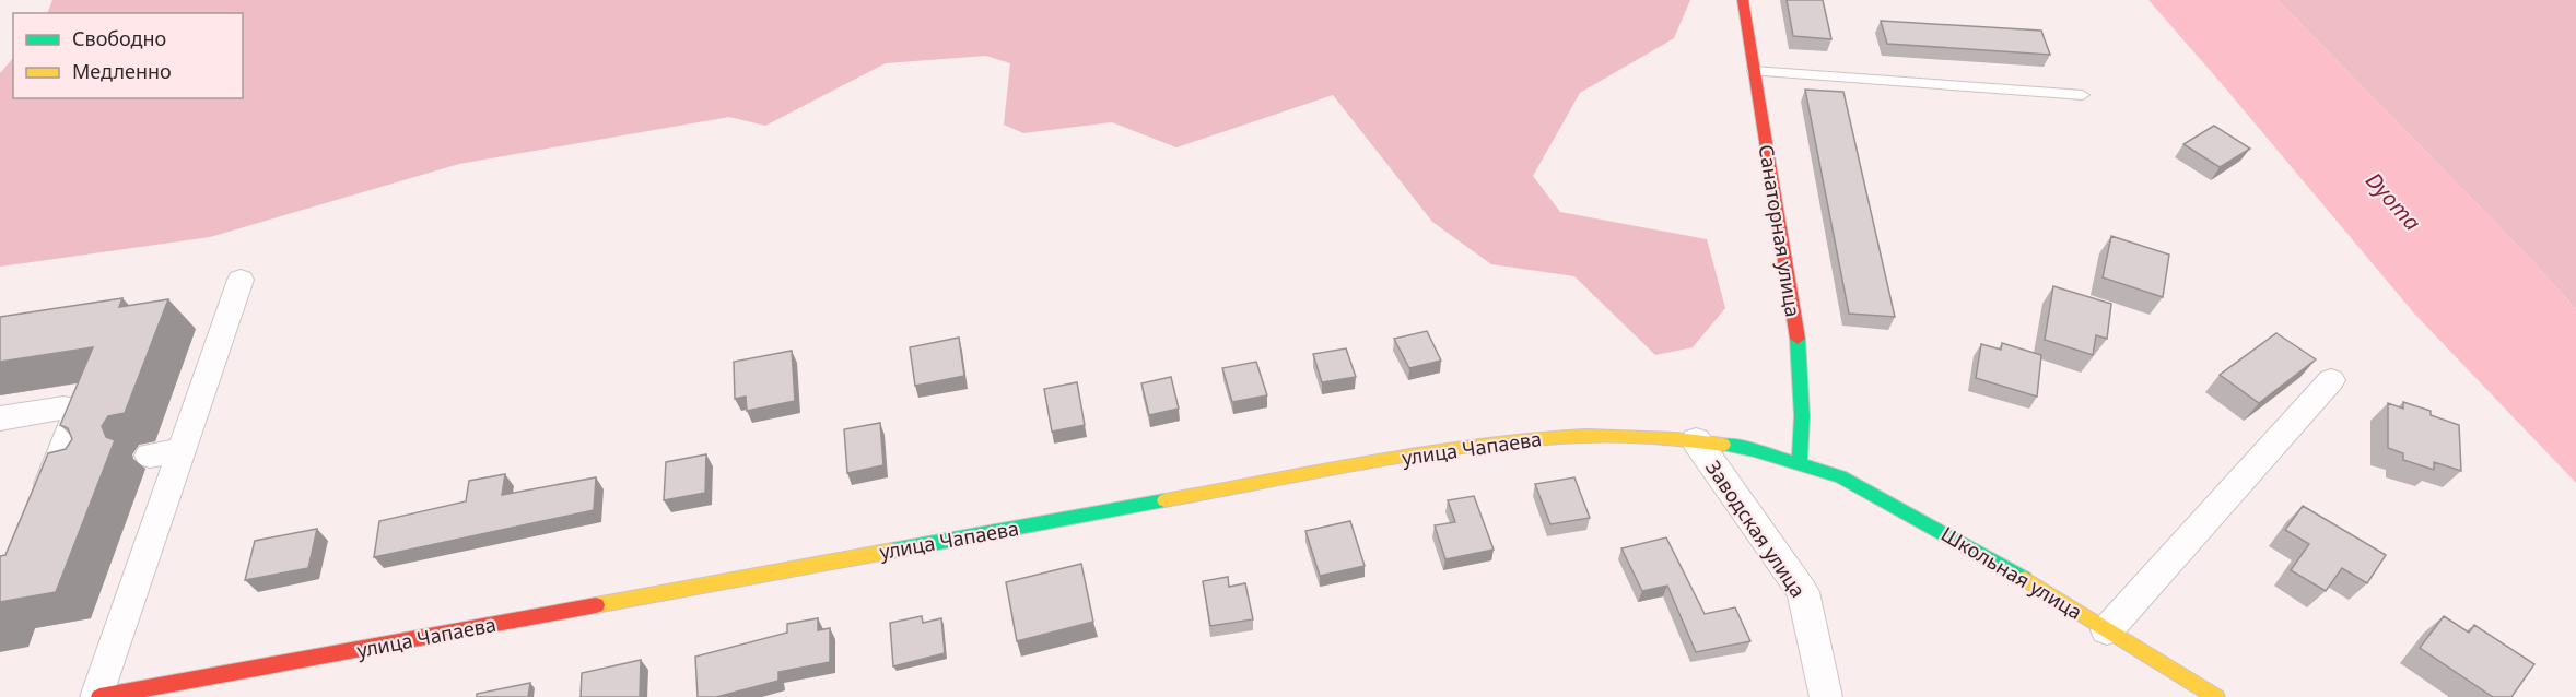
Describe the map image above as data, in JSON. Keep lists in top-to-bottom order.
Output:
{
  "streets": {
    "street": [
      "Санаторная улица",
      "улица Чапаева",
      "Заводская улица",
      "Школьная улица"
    ]
  },
  "crossings": [
    ["Санаторная улица", "улица Чапаева"],
    ["Санаторная улица", "Школьная улица"],
    ["улица Чапаева", "Заводская улица"],
    ["улица Чапаева", "Школьная улица"]
  ],
  "water": ["Dyoma"],
  "legend": ["Свободно", "Медленно"]
}
